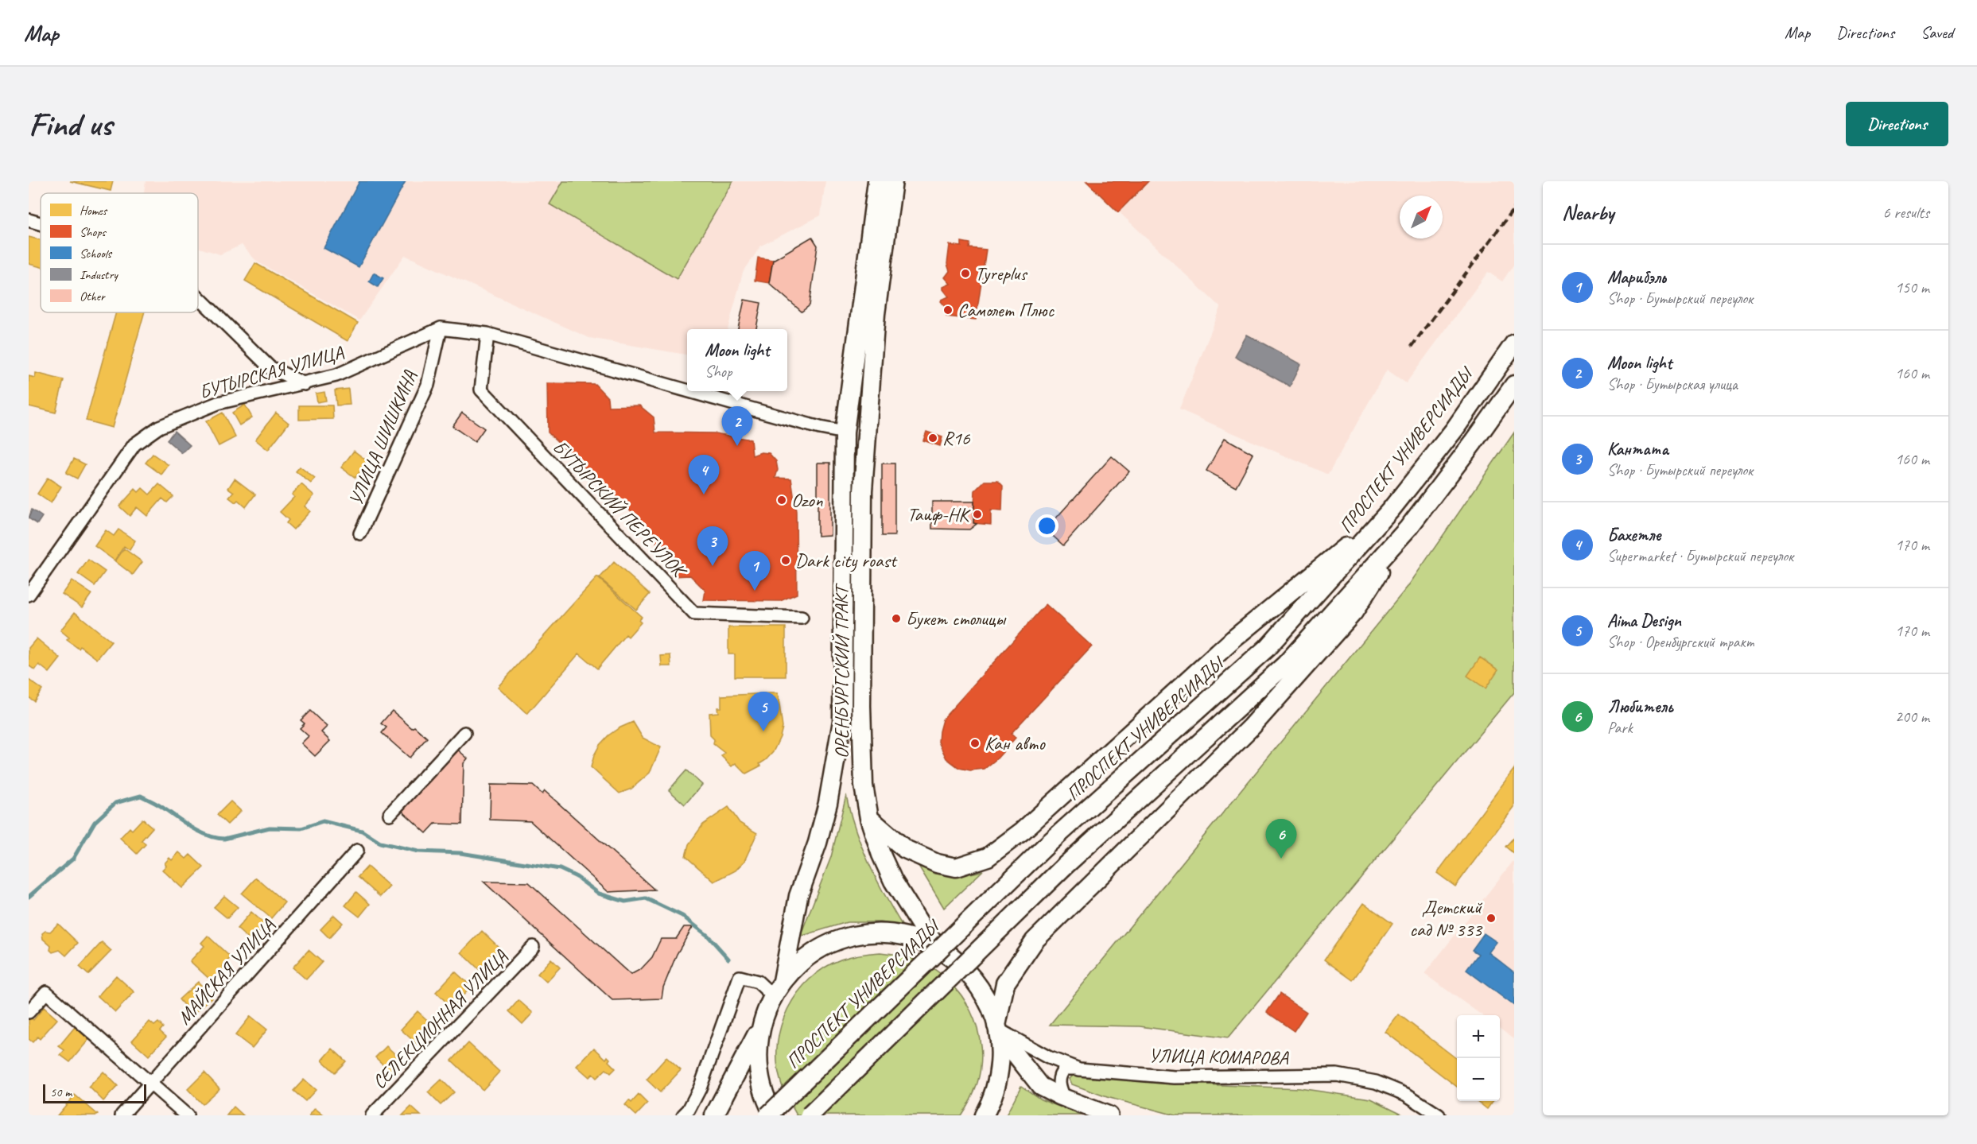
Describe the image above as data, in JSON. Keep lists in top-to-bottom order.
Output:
{
  "streets": {
    "main road": ["ПРОСПЕКТ УНИВЕРСИАДЫ", "ОРЕНБУРГСКИЙ ТРАКТ"],
    "street": [
      "БУТЫРСКАЯ УЛИЦА",
      "УЛИЦА ШИШКИНА",
      "БУТЫРСКИЙ ПЕРЕУЛОК",
      "МАЙСКАЯ УЛИЦА",
      "СЕЛЕКЦИОННАЯ УЛИЦА",
      "УЛИЦА КОМАРОВА"
    ]
  },
  "crossings": [
    ["БУТЫРСКАЯ УЛИЦА", "УЛИЦА ШИШКИНА"]
  ],
  "places": [
    "Tyreplus",
    "Самолет Плюс",
    "R16",
    "Ozon",
    "Таиф-НК",
    "Dark city roast",
    "Букет столицы",
    "Кан авто",
    "Детский сад № 333"
  ],
  "legend": [
    "Homes",
    "Shops",
    "Schools",
    "Industry",
    "Other"
  ],
  "scale_bar": "50 m",
  "north": "top right",
  "page": {
    "header": "Map",
    "nav": ["Map", "Directions", "Saved"],
    "buttons": "Directions",
    "title": "Find us",
    "heading": ["Nearby", "6 results"],
    "list": [
      {
        "mark": "1",
        "name": "Марибэль",
        "note": "Shop · Бутырский переулок",
        "value": "150 m"
      },
      {
        "mark": "2",
        "name": "Moon light",
        "note": "Shop · Бутырская улица",
        "value": "160 m"
      },
      {
        "mark": "3",
        "name": "Кантата",
        "note": "Shop · Бутырский переулок",
        "value": "160 m"
      },
      {
        "mark": "4",
        "name": "Бахетле",
        "note": "Supermarket · Бутырский переулок",
        "value": "170 m"
      },
      {
        "mark": "5",
        "name": "Aima Design",
        "note": "Shop · Оренбургский тракт",
        "value": "170 m"
      },
      {
        "mark": "6",
        "name": "Любитель",
        "note": "Park",
        "value": "200 m"
      }
    ],
    "popup": ["Moon light", "Shop"],
    "pins": [
      "2",
      "4",
      "3",
      "1",
      "5",
      "6"
    ],
    "map_buttons": ["+", "−"],
    "scale": "50 m"
  }
}
